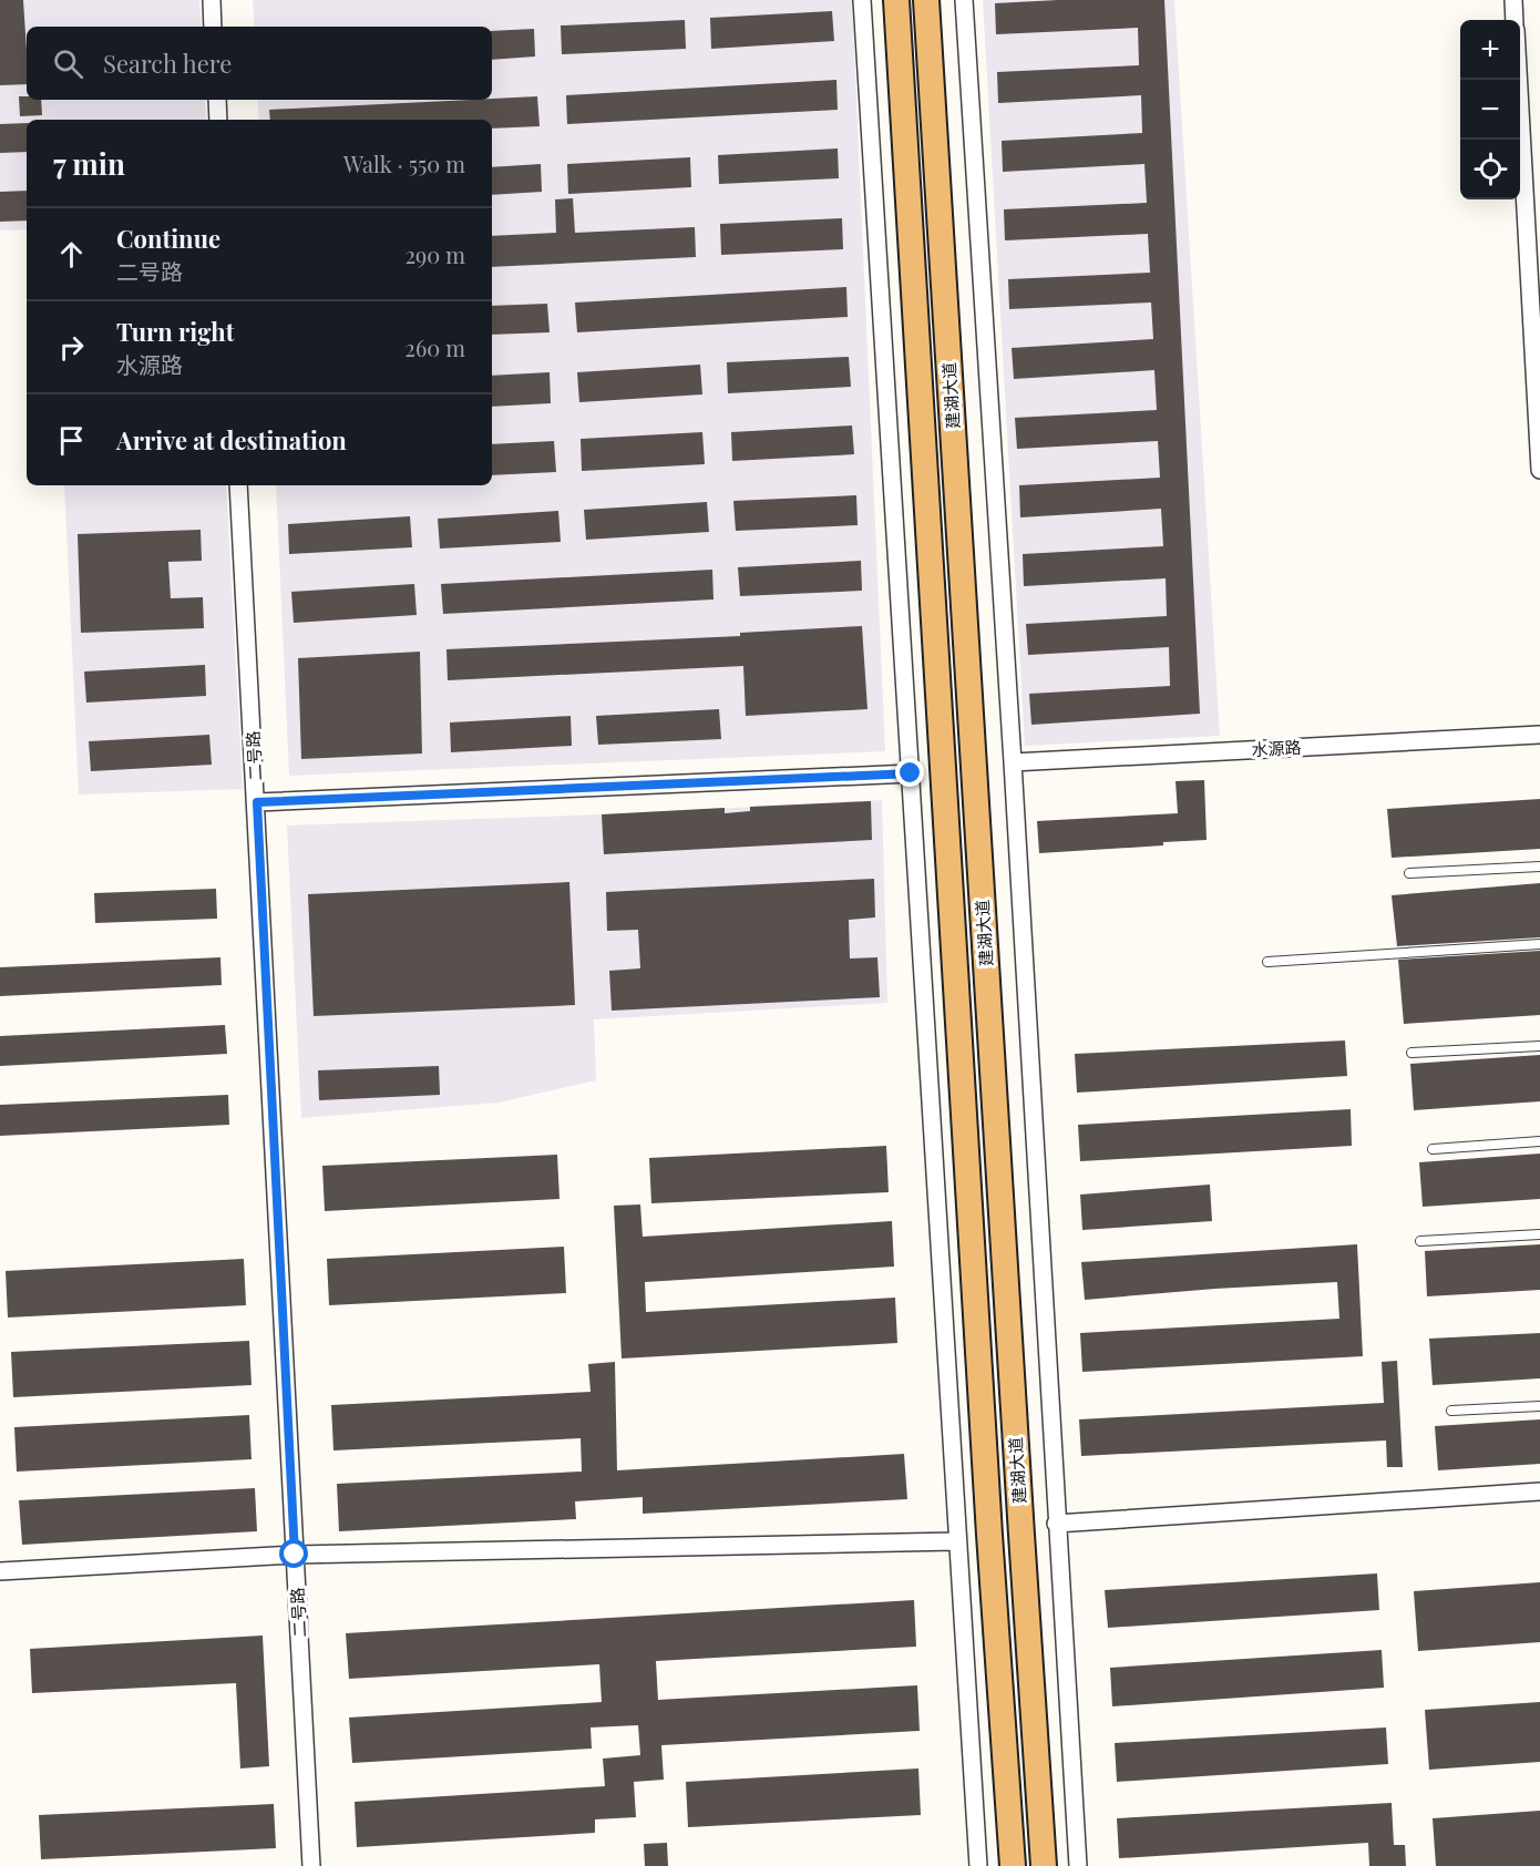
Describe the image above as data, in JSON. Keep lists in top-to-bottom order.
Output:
{
  "streets": {
    "main road": ["建湖大道"],
    "street": ["水源路", "二号路"]
  },
  "page": {
    "map_buttons": ["+", "−"],
    "search": "Search here",
    "heading": ["7 min", "Walk · 550 m"],
    "list": [
      ["Continue", "二号路", "290 m"],
      ["Turn right", "水源路", "260 m"],
      "Arrive at destination"
    ]
  }
}
